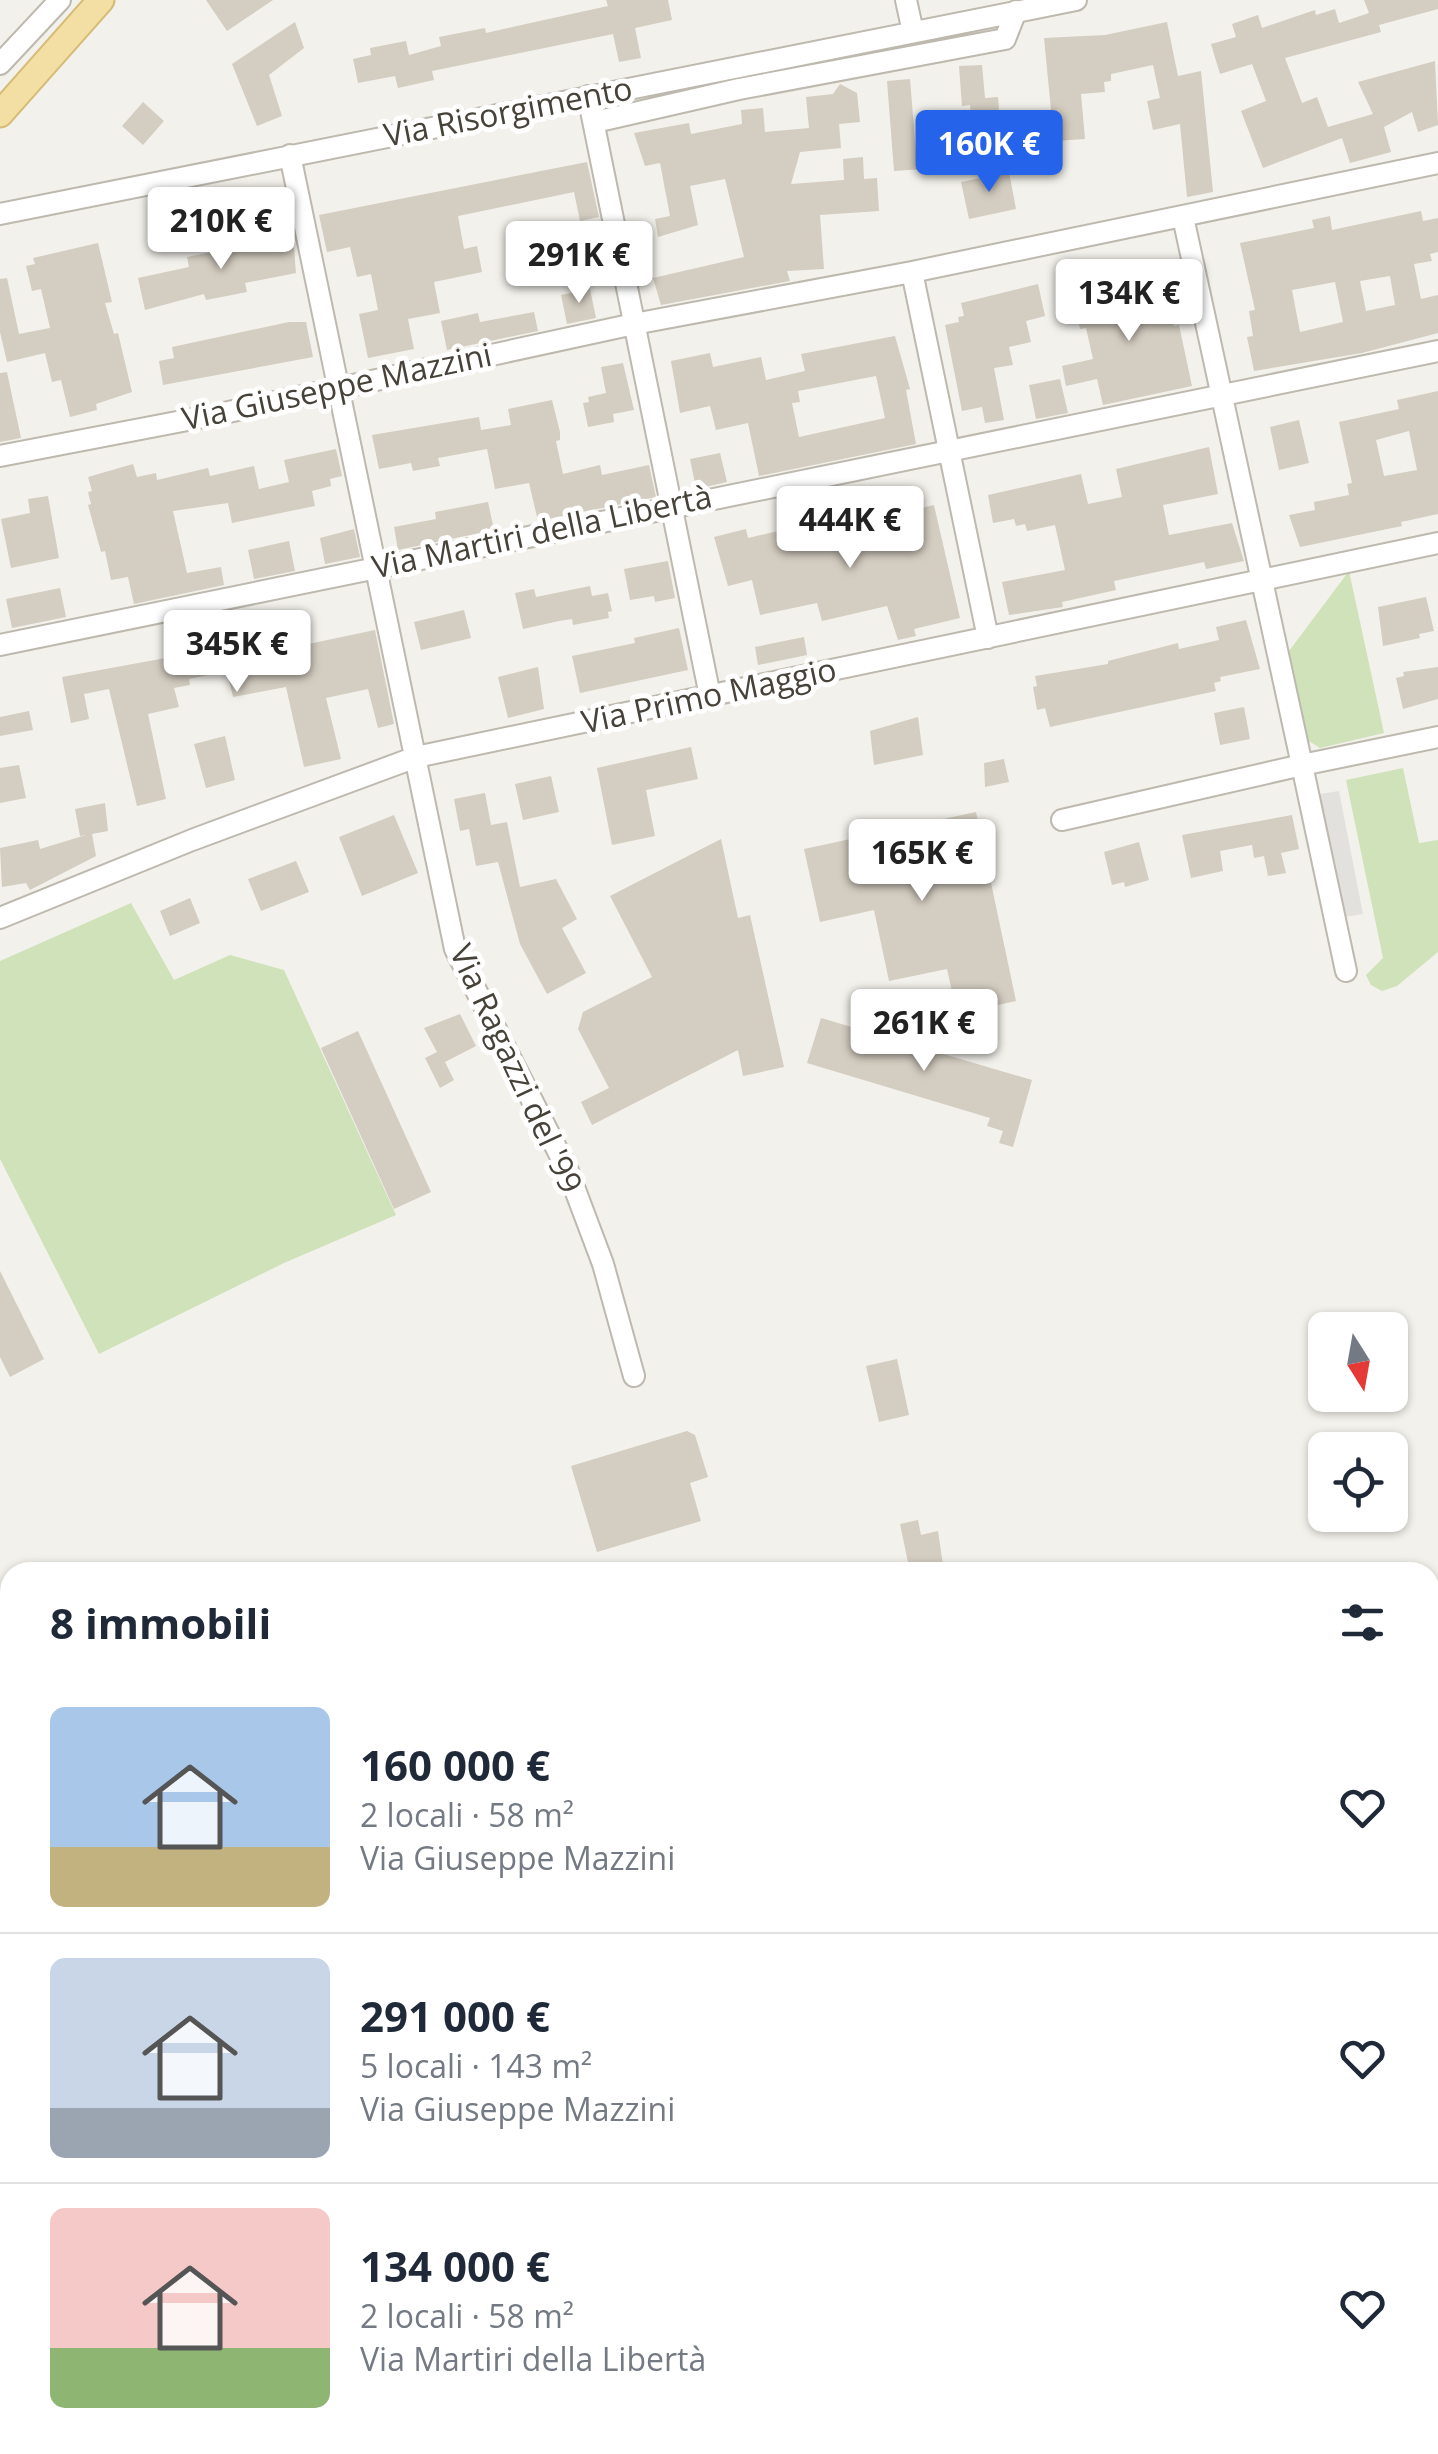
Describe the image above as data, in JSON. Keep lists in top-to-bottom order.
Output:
{
  "streets": {
    "street": [
      "Via Risorgimento",
      "Via Giuseppe Mazzini",
      "Via Martiri della Libertà",
      "Via Primo Maggio",
      "Via Ragazzi del '99"
    ]
  },
  "crossings": [
    ["Via Risorgimento", "Via Ragazzi del '99"],
    ["Via Giuseppe Mazzini", "Via Ragazzi del '99"],
    ["Via Martiri della Libertà", "Via Ragazzi del '99"],
    ["Via Primo Maggio", "Via Ragazzi del '99"]
  ],
  "north": "bottom",
  "page": {
    "price": [
      "160K €",
      "210K €",
      "291K €",
      "134K €",
      "444K €",
      "345K €",
      "165K €",
      "261K €"
    ],
    "heading": "8 immobili",
    "list": [
      {
        "name": "160 000 €",
        "note": "2 locali · 58 m² · Via Giuseppe Mazzini"
      },
      {
        "name": "291 000 €",
        "note": "5 locali · 143 m² · Via Giuseppe Mazzini"
      },
      {
        "name": "134 000 €",
        "note": "2 locali · 58 m² · Via Martiri della Libertà"
      }
    ]
  }
}
